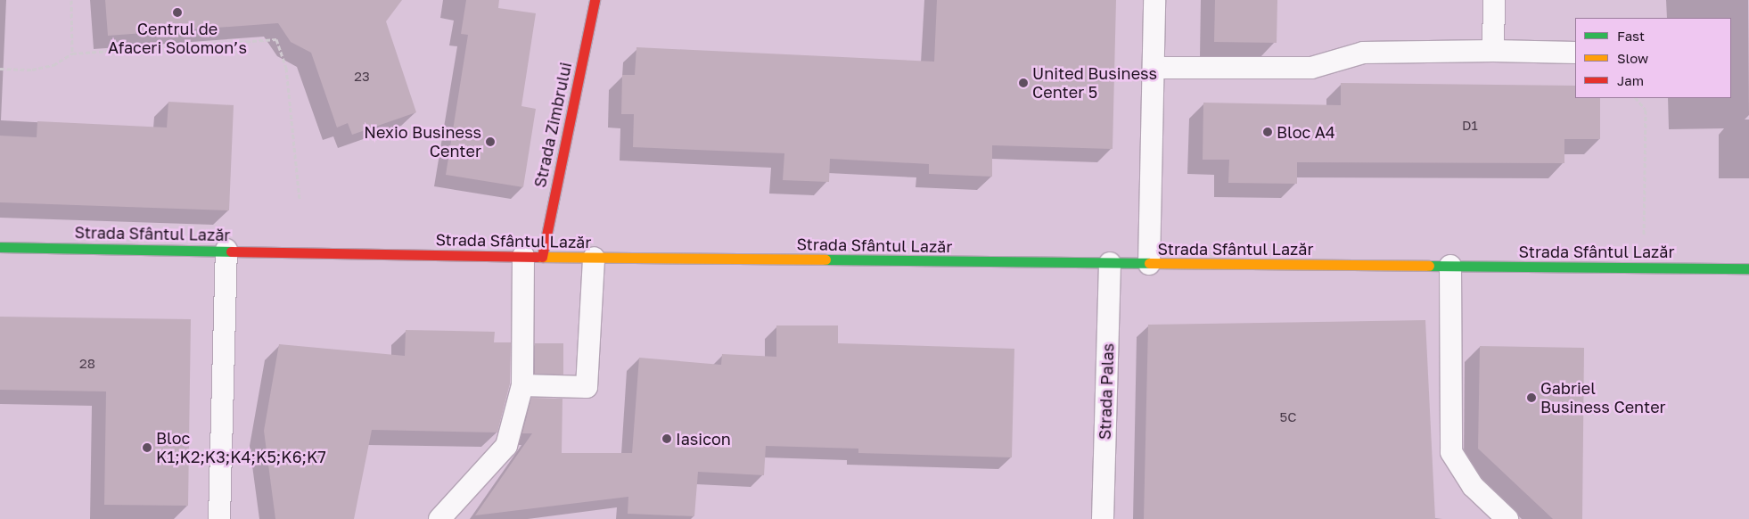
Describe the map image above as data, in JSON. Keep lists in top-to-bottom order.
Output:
{
  "streets": {
    "main road": ["Strada Zimbrului", "Strada Sfântul Lazăr"],
    "lane": ["Strada Palas"]
  },
  "crossings": [
    ["Strada Zimbrului", "Strada Sfântul Lazăr"],
    ["Strada Sfântul Lazăr", "Strada Palas"]
  ],
  "places": [
    "Centrul de Afaceri Solomon’s",
    "United Business Center 5",
    "Bloc A4",
    "Nexio Business Center",
    "Gabriel Business Center",
    "Iasicon",
    "Bloc K1;K2;K3;K4;K5;K6;K7"
  ],
  "house_numbers": [
    "23",
    "D1",
    "28",
    "5C"
  ],
  "legend": ["Fast", "Slow", "Jam"]
}
